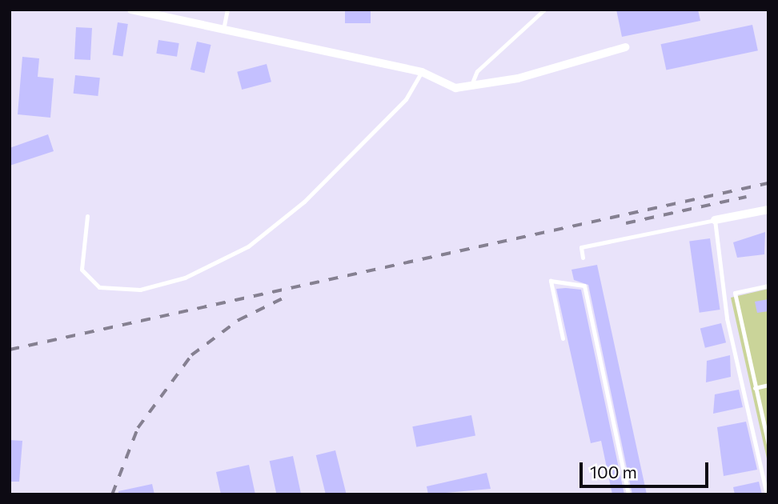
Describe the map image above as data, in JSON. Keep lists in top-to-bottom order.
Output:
{
  "scale_bar": "100 m"
}
